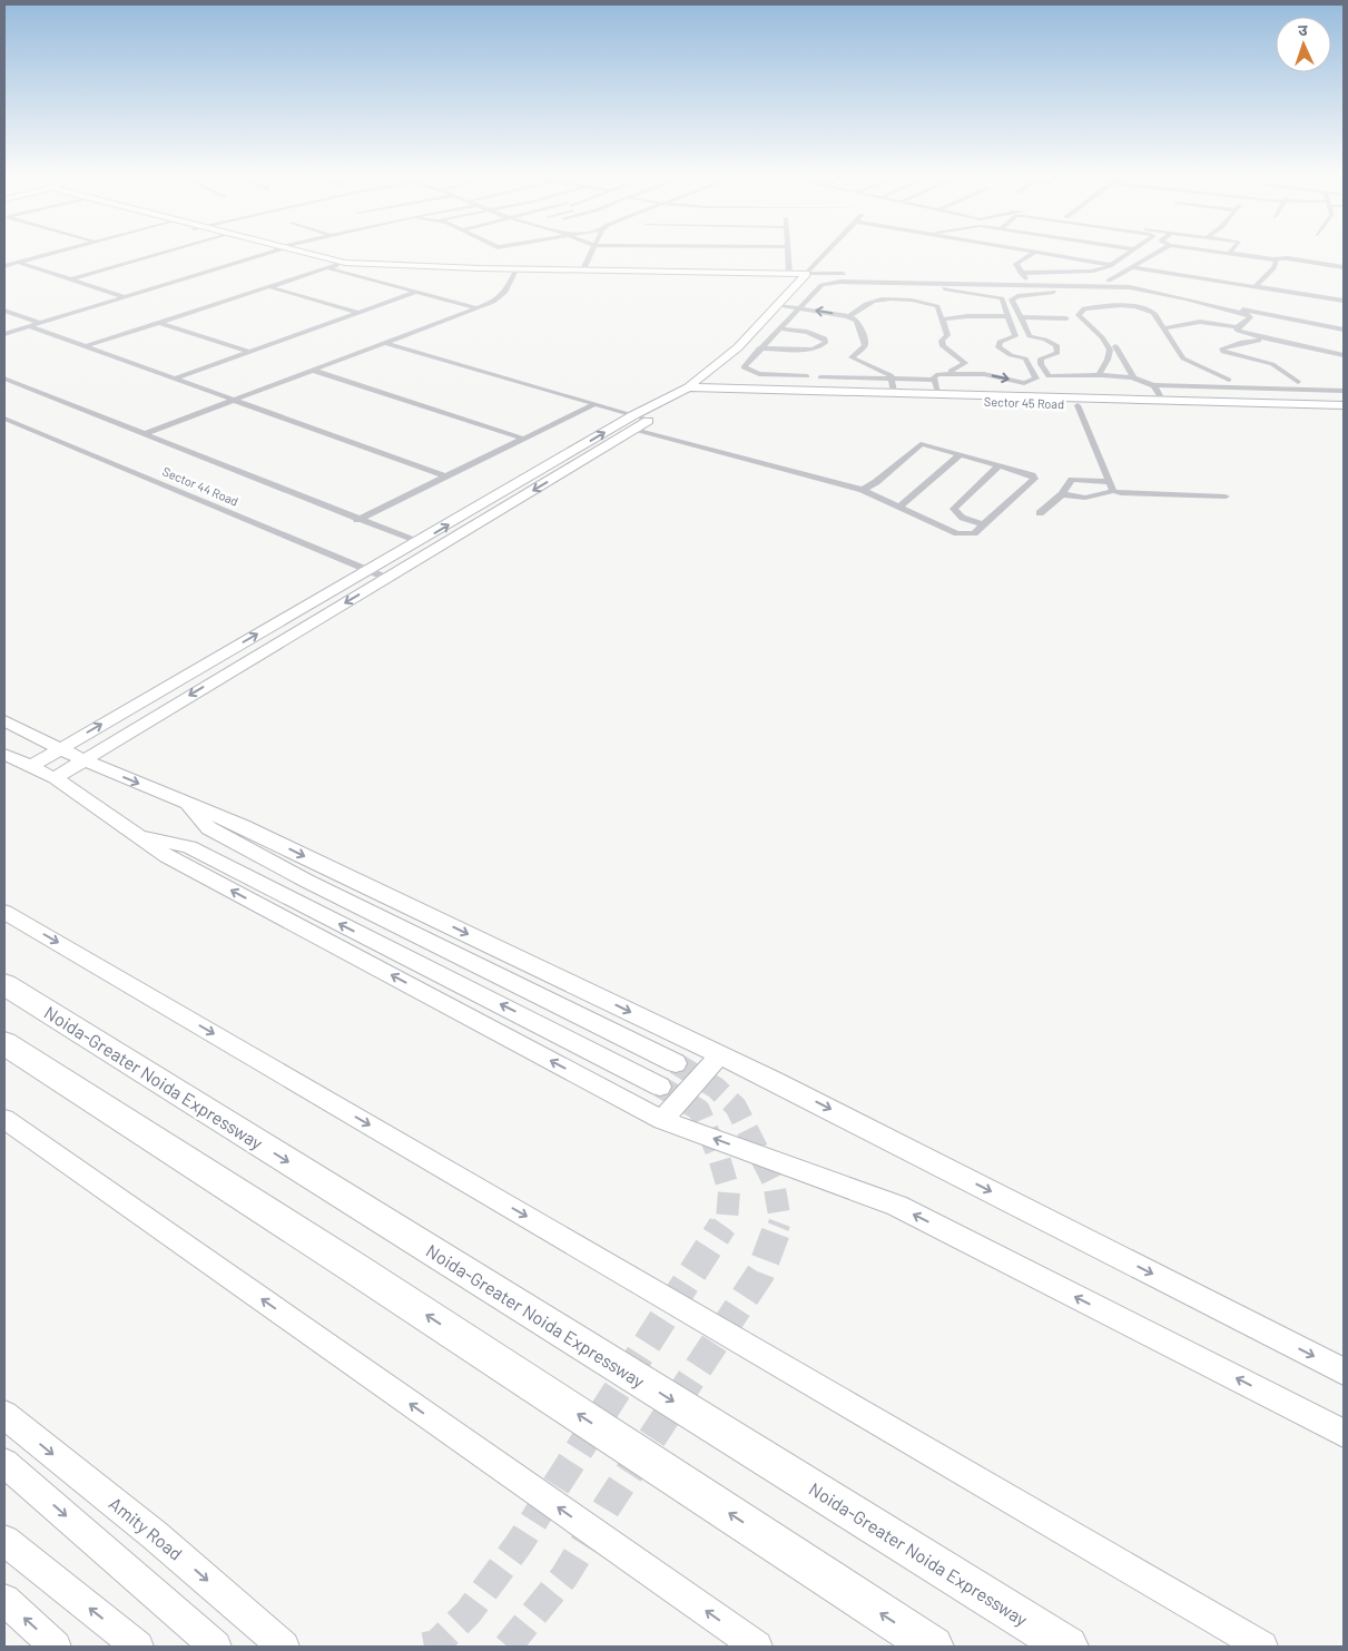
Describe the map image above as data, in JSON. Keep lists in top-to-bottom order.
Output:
{
  "streets": {
    "highway": ["Noida-Greater Noida Expressway"],
    "street": ["Sector 45 Road", "Sector 44 Road", "Amity Road"]
  },
  "north": "top"
}
